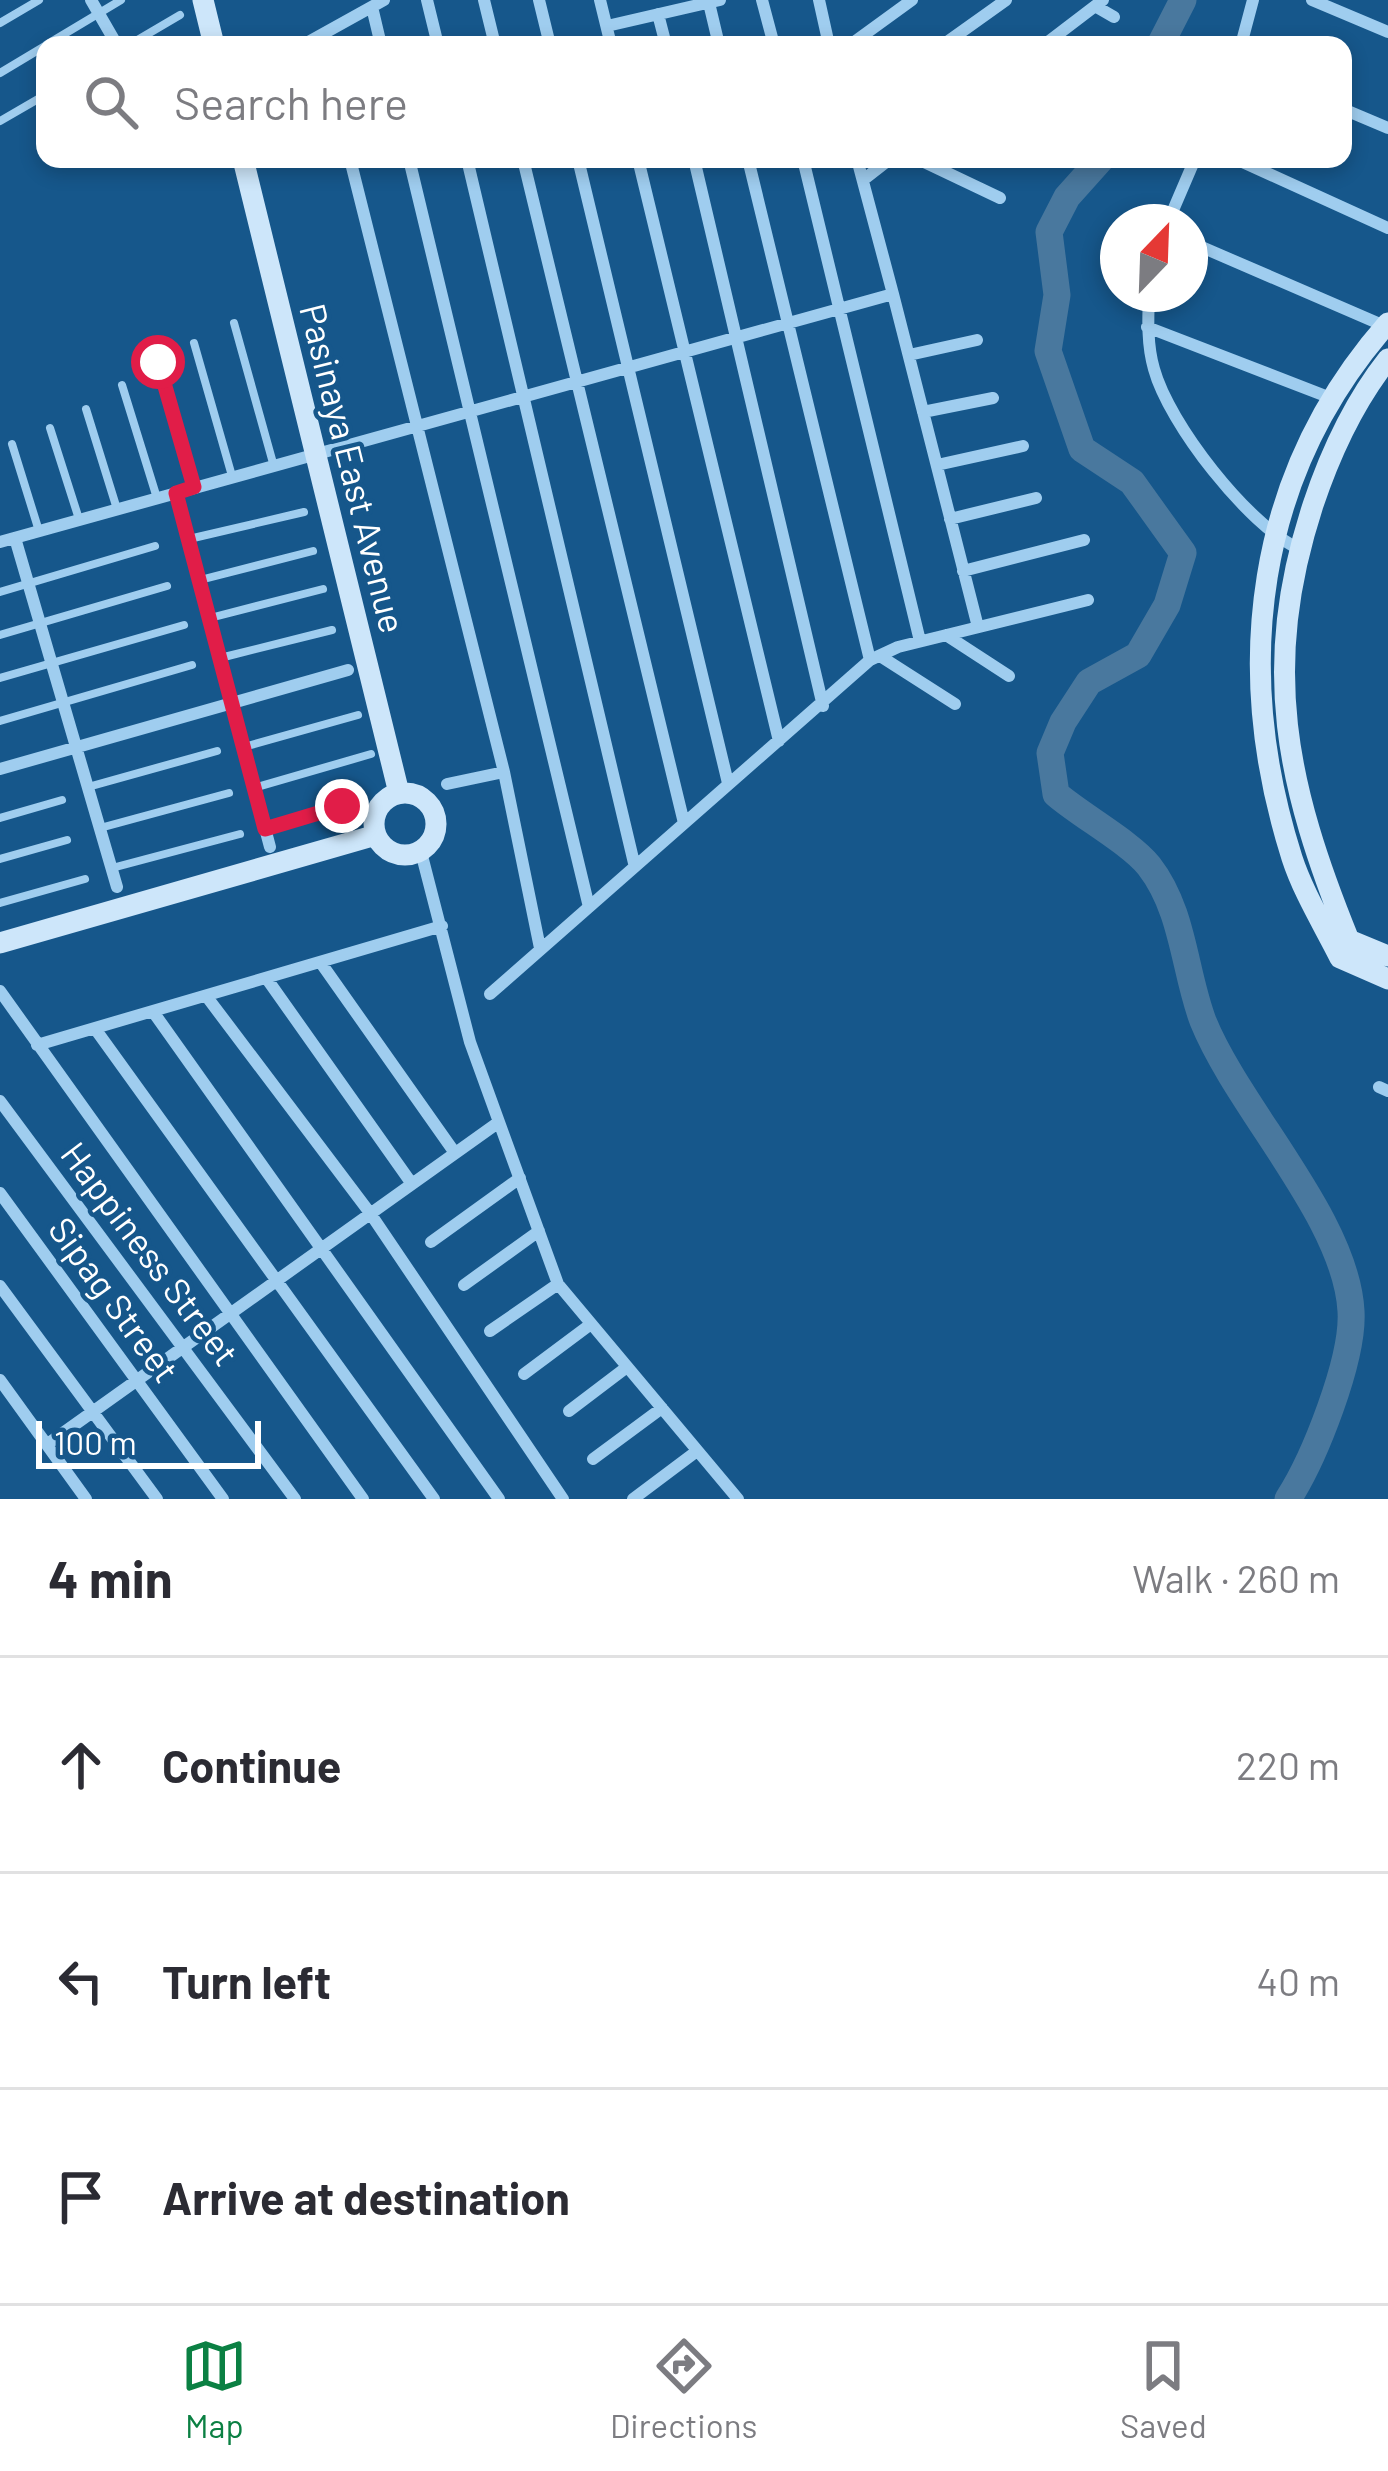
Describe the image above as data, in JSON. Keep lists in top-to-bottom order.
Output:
{
  "streets": {
    "street": ["Pasinaya East Avenue", "Happiness Street", "Sipag Street"]
  },
  "scale_bar": "100 m",
  "north": "top right",
  "page": {
    "search": "Search here",
    "scale": "100 m",
    "heading": ["4 min", "Walk · 260 m"],
    "list": [
      ["Continue", "220 m"],
      ["Turn left", "40 m"],
      "Arrive at destination"
    ],
    "nav": ["Map", "Directions", "Saved"]
  }
}
